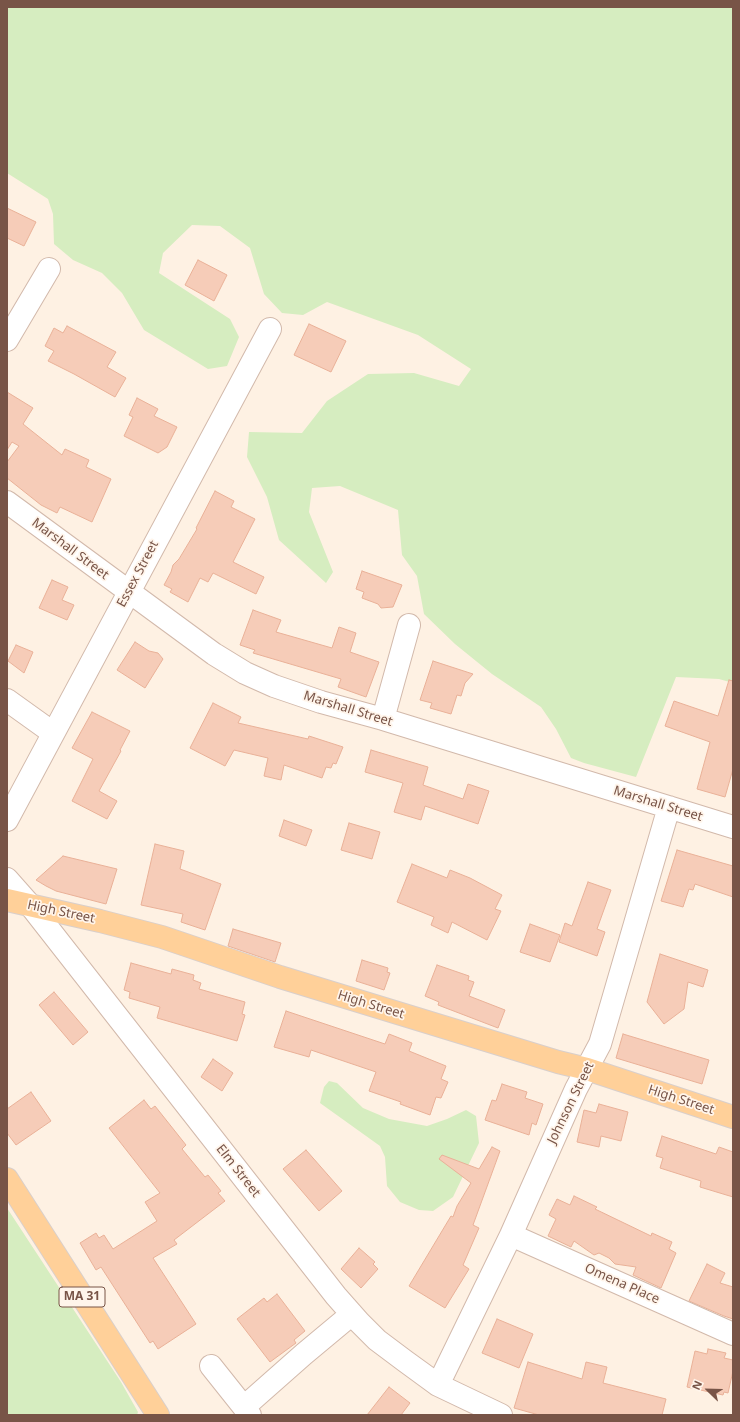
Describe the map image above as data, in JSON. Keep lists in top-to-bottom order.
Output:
{
  "streets": {
    "main road": ["High Street", "MA 31"],
    "street": [
      "Marshall Street",
      "Essex Street",
      "Johnson Street",
      "Elm Street",
      "Omena Place"
    ]
  },
  "crossings": [
    ["Marshall Street", "Essex Street"],
    ["Marshall Street", "Johnson Street"],
    ["High Street", "Johnson Street"],
    ["High Street", "Elm Street"],
    ["Johnson Street", "Elm Street"],
    ["Johnson Street", "Omena Place"]
  ],
  "north": "top left"
}
